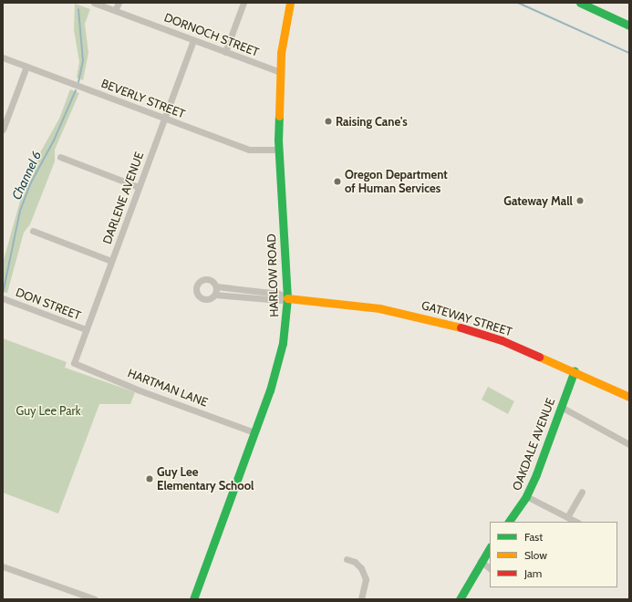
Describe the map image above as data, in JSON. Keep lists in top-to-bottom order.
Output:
{
  "streets": {
    "main road": ["HARLOW ROAD", "GATEWAY STREET", "OAKDALE AVENUE"],
    "street": [
      "DORNOCH STREET",
      "BEVERLY STREET",
      "DARLENE AVENUE",
      "DON STREET",
      "HARTMAN LANE"
    ]
  },
  "crossings": [
    ["DORNOCH STREET", "DARLENE AVENUE"],
    ["DORNOCH STREET", "HARLOW ROAD"],
    ["BEVERLY STREET", "DARLENE AVENUE"],
    ["BEVERLY STREET", "HARLOW ROAD"],
    ["DARLENE AVENUE", "DON STREET"],
    ["DARLENE AVENUE", "HARTMAN LANE"],
    ["HARLOW ROAD", "GATEWAY STREET"],
    ["HARLOW ROAD", "HARTMAN LANE"],
    ["GATEWAY STREET", "OAKDALE AVENUE"]
  ],
  "water": ["Channel 6"],
  "parks": ["Guy Lee Park"],
  "places": [
    "Raising Cane's",
    "Oregon Department of Human Services",
    "Gateway Mall",
    "Guy Lee Elementary School"
  ],
  "legend": ["Fast", "Slow", "Jam"]
}
